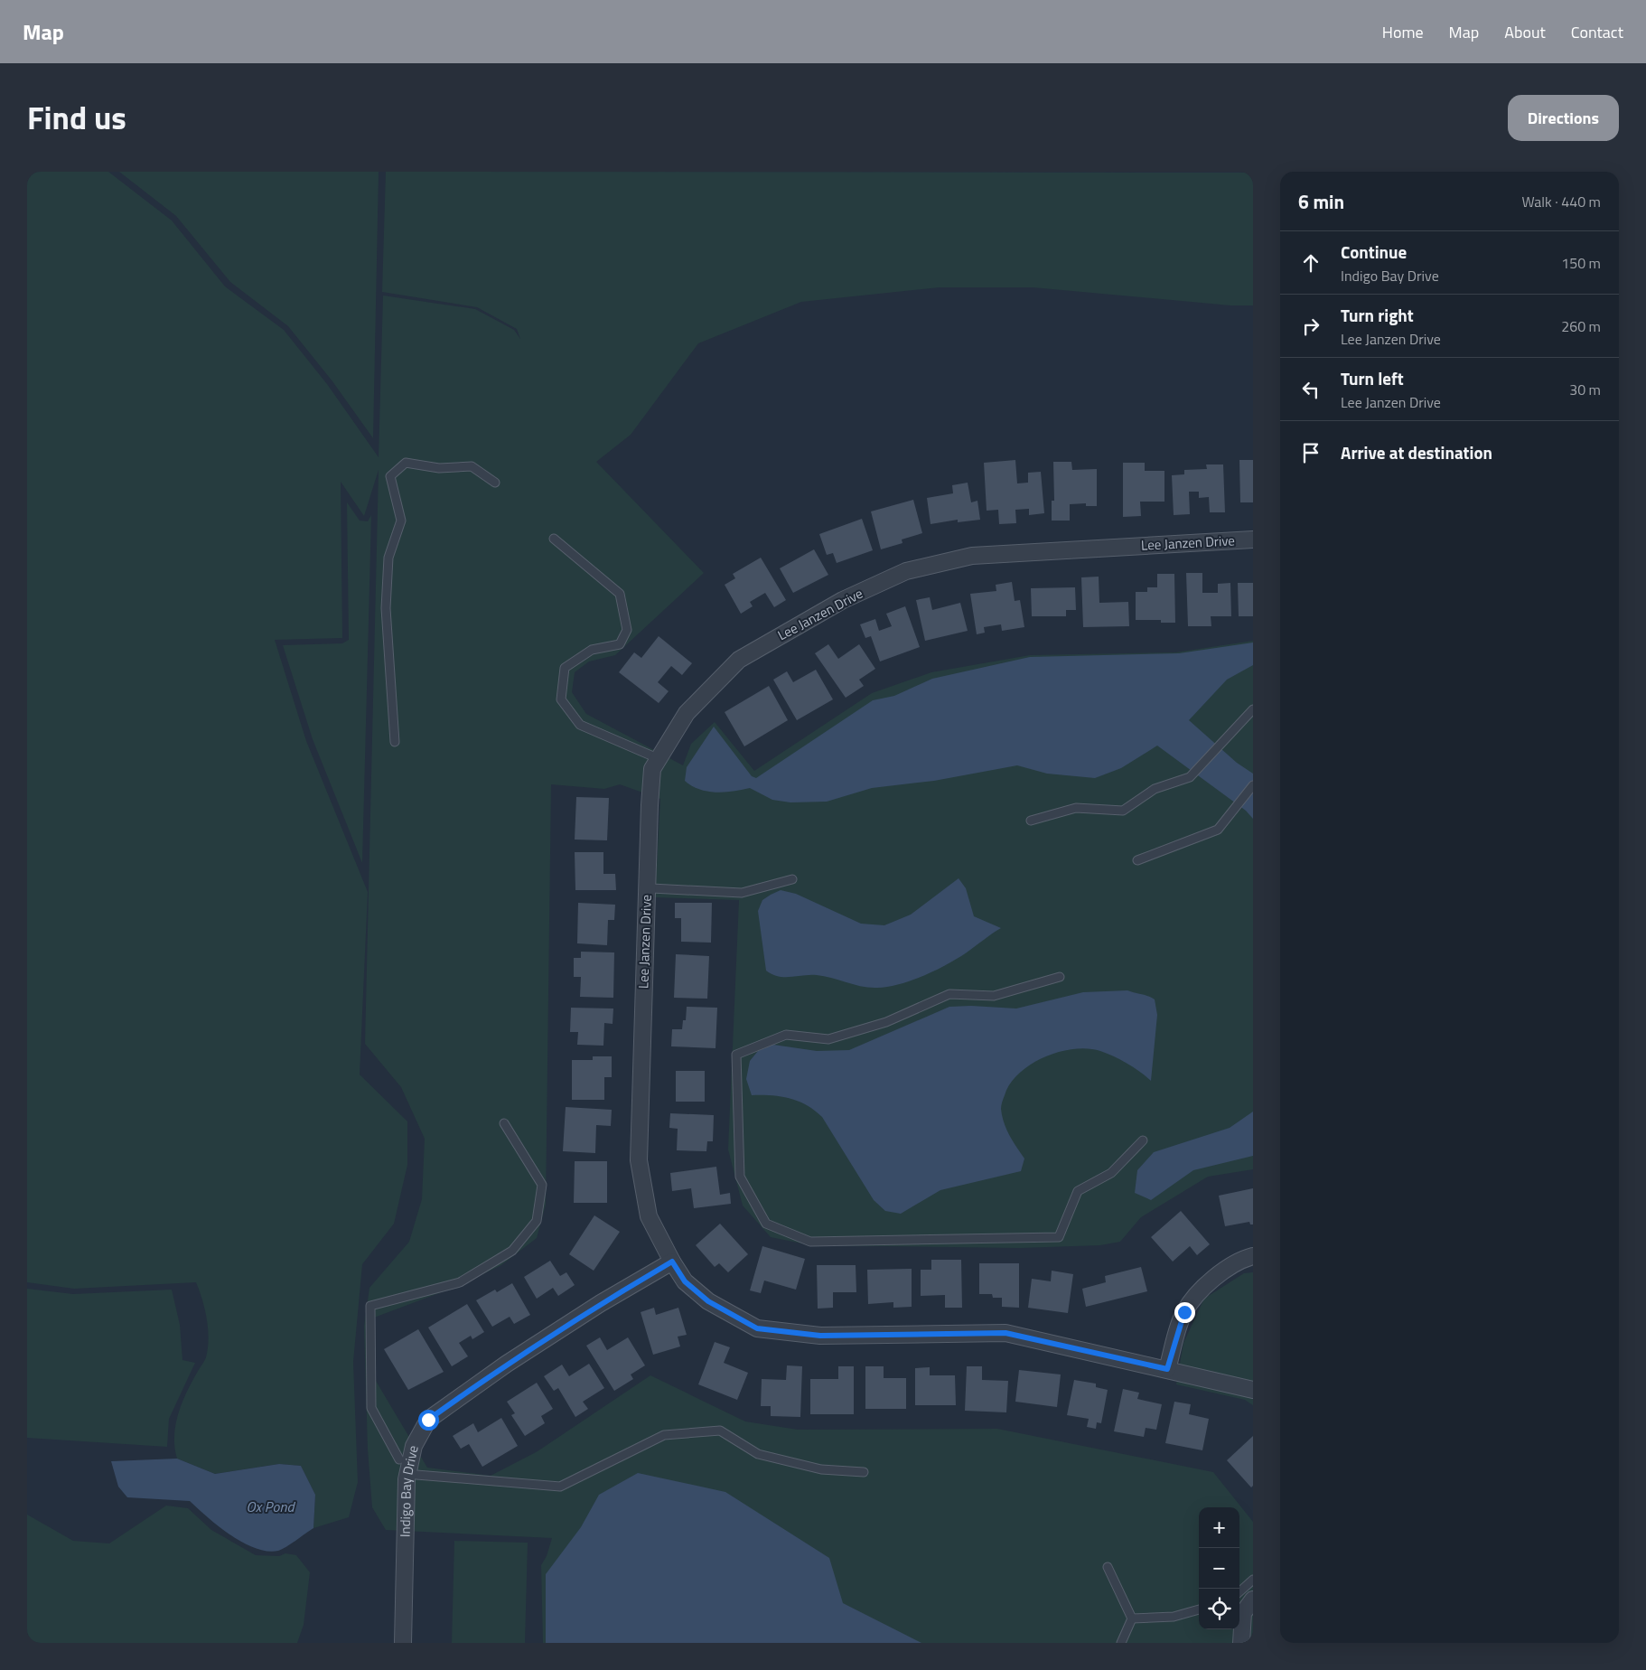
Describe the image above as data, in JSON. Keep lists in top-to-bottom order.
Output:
{
  "streets": {
    "street": ["Lee Janzen Drive", "Indigo Bay Drive"]
  },
  "crossings": [
    ["Lee Janzen Drive", "Indigo Bay Drive"]
  ],
  "water": ["Ox Pond"],
  "page": {
    "header": "Map",
    "nav": [
      "Home",
      "Map",
      "About",
      "Contact"
    ],
    "title": "Find us",
    "buttons": "Directions",
    "heading": ["6 min", "Walk · 440 m"],
    "list": [
      ["Continue", "Indigo Bay Drive", "150 m"],
      ["Turn right", "Lee Janzen Drive", "260 m"],
      ["Turn left", "Lee Janzen Drive", "30 m"],
      "Arrive at destination"
    ],
    "map_buttons": ["+", "−"]
  }
}
